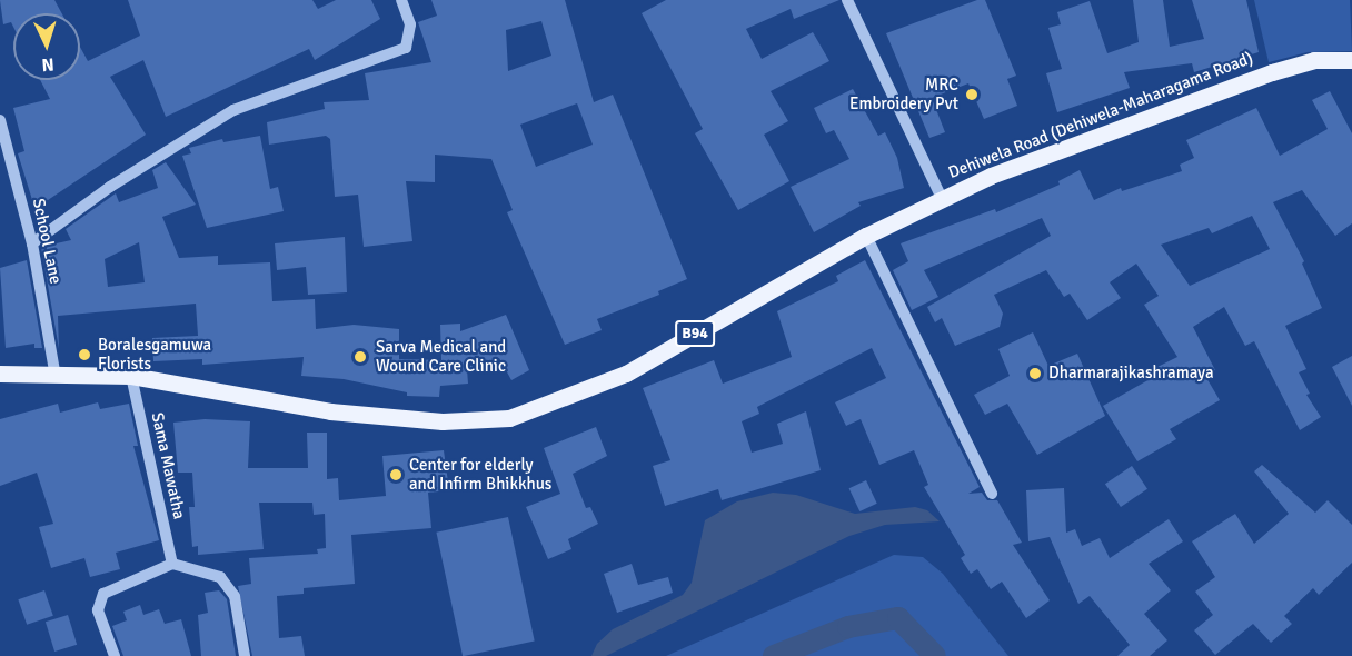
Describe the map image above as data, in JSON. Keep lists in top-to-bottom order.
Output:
{
  "streets": {
    "main road": ["Dehiwela Road (Dehiwela-Maharagama Road)", "B94"],
    "street": ["School Lane", "Sama Mawatha"]
  },
  "crossings": [
    ["Dehiwela Road (Dehiwela-Maharagama Road)", "School Lane"],
    ["Dehiwela Road (Dehiwela-Maharagama Road)", "Sama Mawatha"]
  ],
  "places": [
    "MRC Embroidery Pvt",
    "Boralesgamuwa Florists",
    "Sarva Medical and Wound Care Clinic",
    "Dharmarajikashramaya",
    "Center for elderly and Infirm Bhikkhus"
  ],
  "north": "bottom"
}
